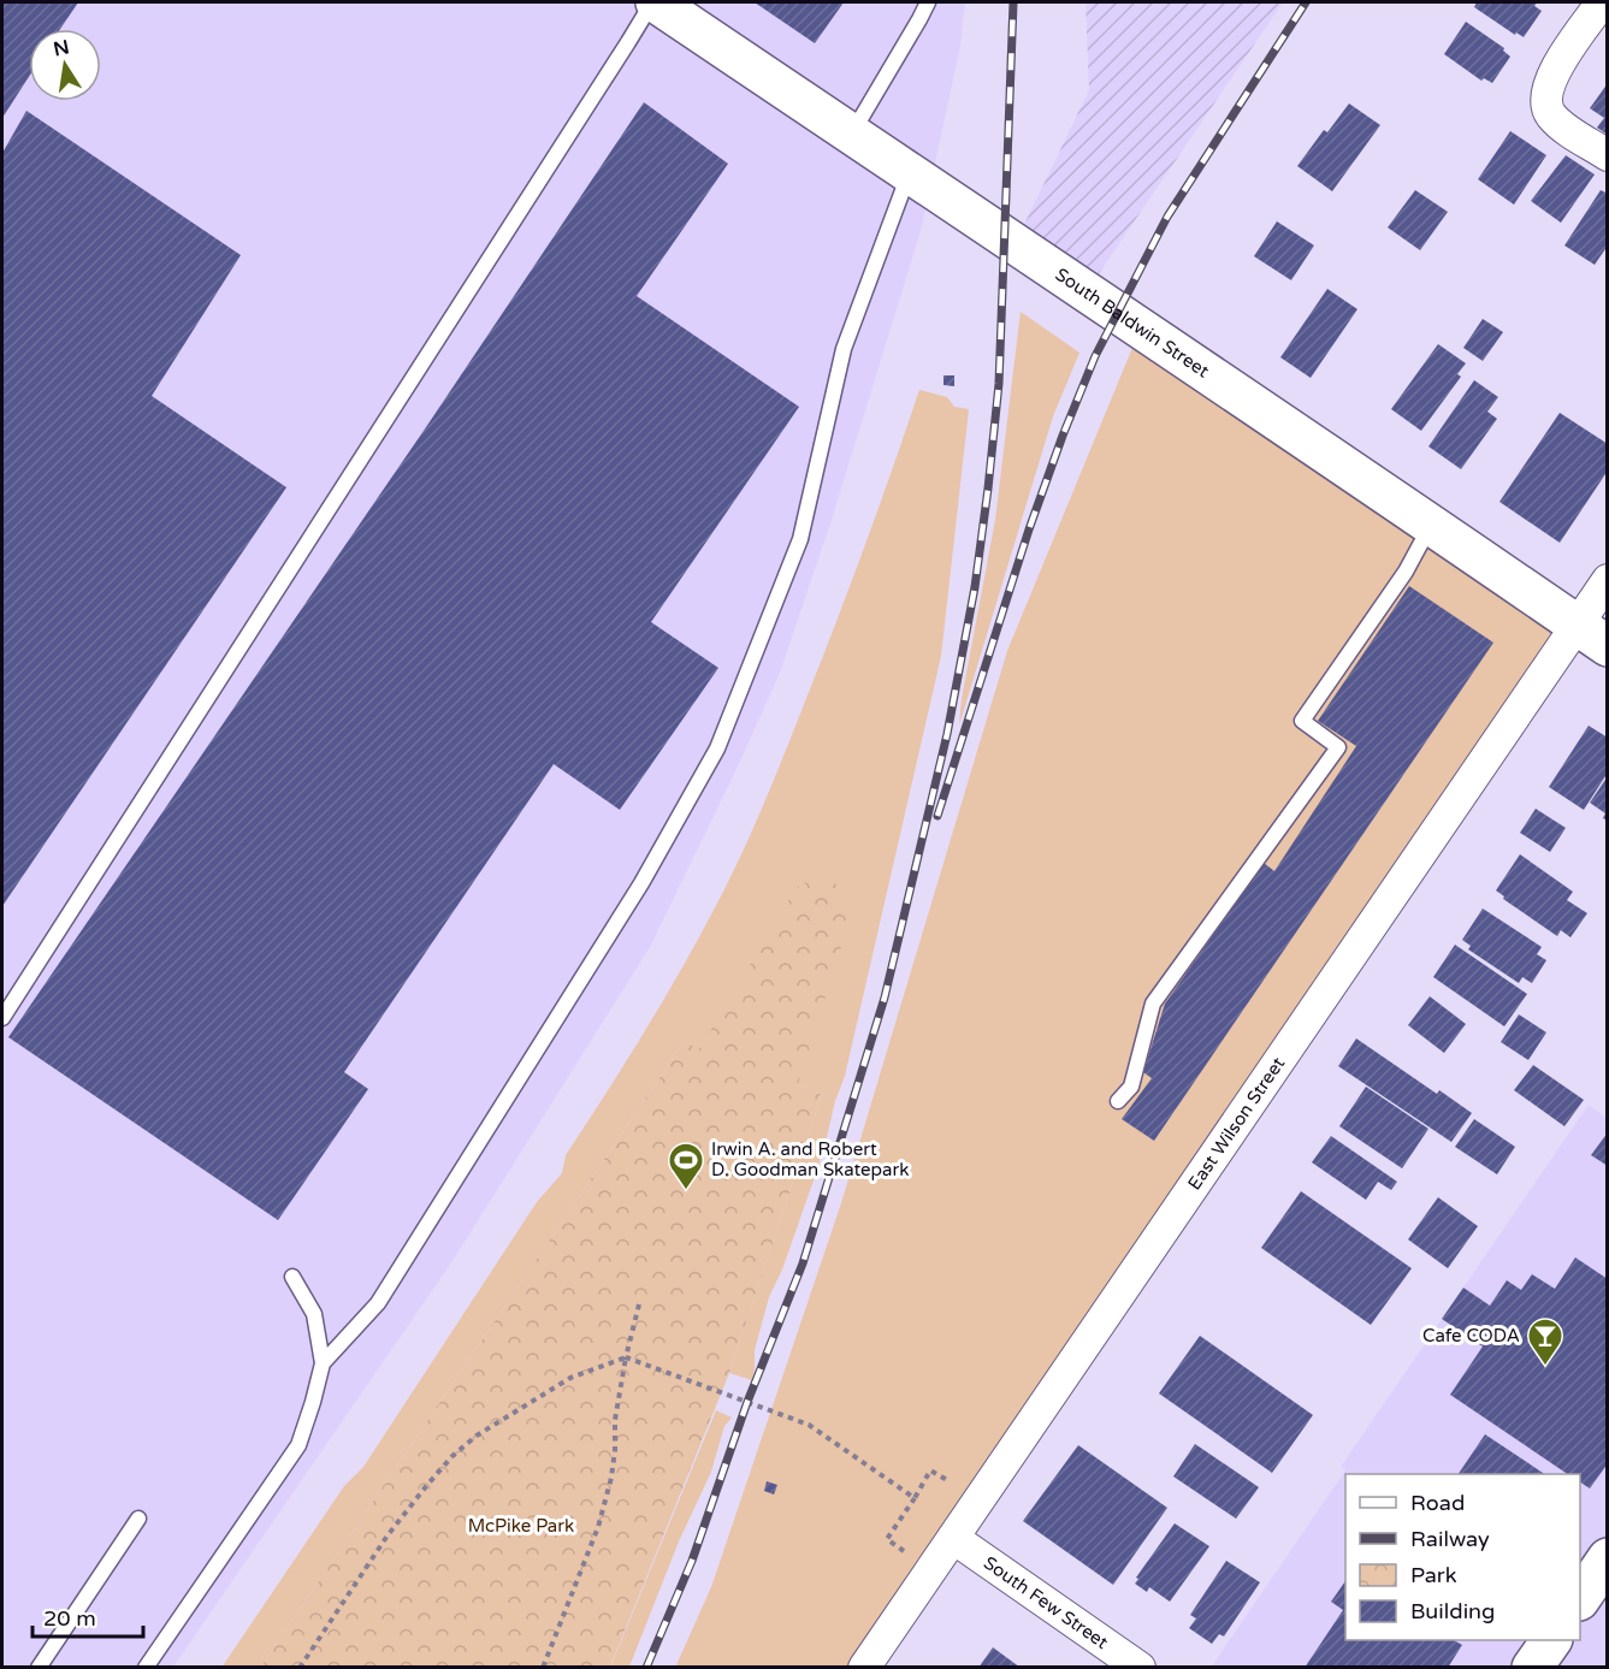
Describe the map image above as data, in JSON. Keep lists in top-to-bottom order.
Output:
{
  "streets": {
    "street": ["South Baldwin Street", "East Wilson Street", "South Few Street"]
  },
  "crossings": [
    ["South Baldwin Street", "East Wilson Street"],
    ["East Wilson Street", "South Few Street"]
  ],
  "parks": ["McPike Park"],
  "places": {
    "sports": ["Irwin A. and Robert D. Goodman Skatepark"],
    "bar": ["Cafe CODA"]
  },
  "legend": [
    "Road",
    "Railway",
    "Park",
    "Building"
  ],
  "scale_bar": "20 m",
  "north": "top"
}
